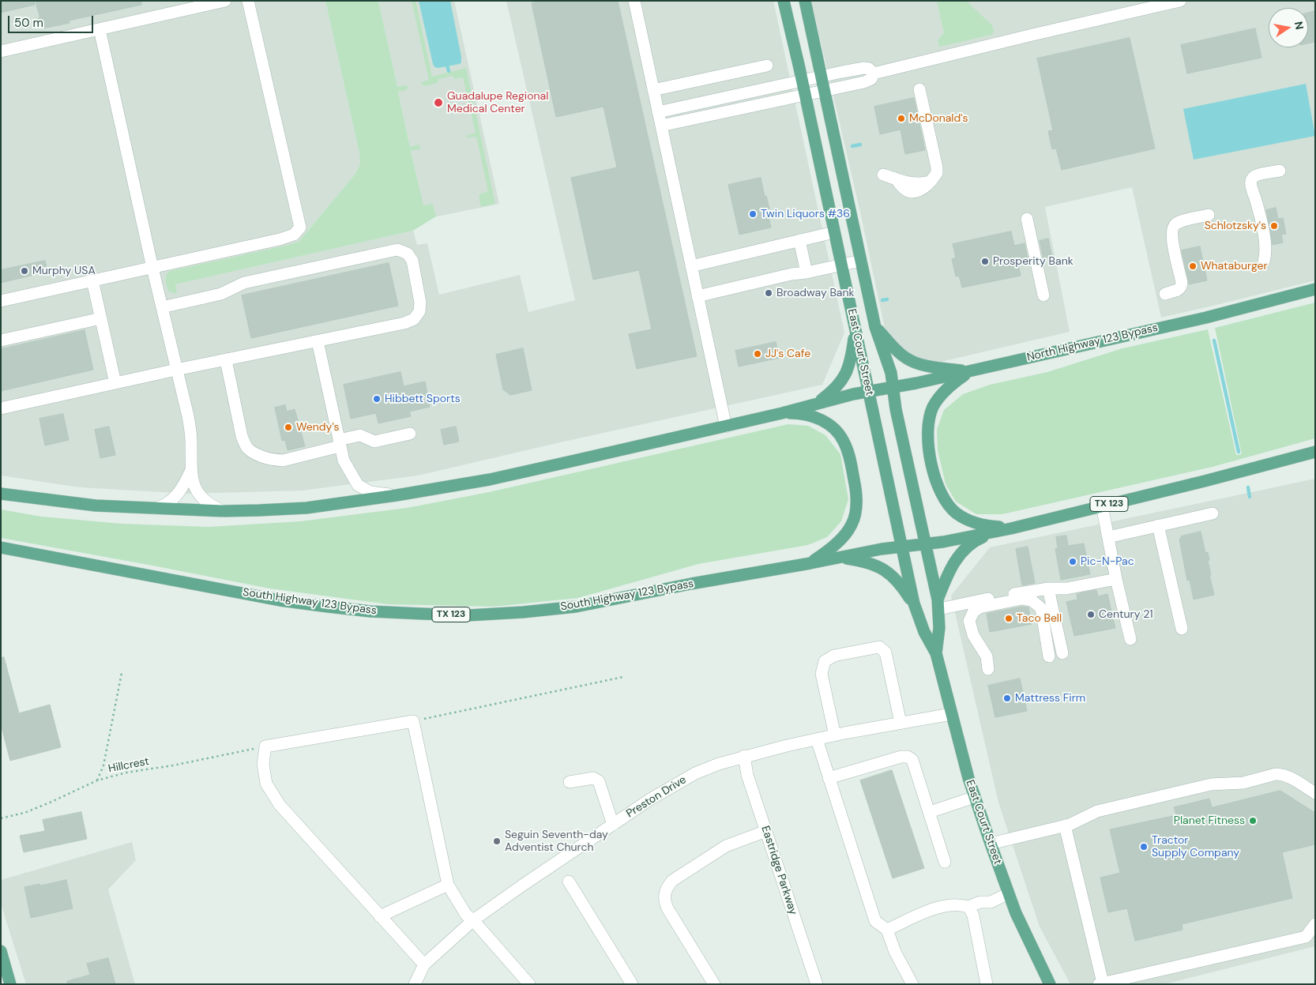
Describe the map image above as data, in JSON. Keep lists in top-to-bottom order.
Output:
{
  "streets": {
    "main road": [
      "North Highway 123 Bypass",
      "East Court Street",
      "TX 123",
      "South Highway 123 Bypass"
    ],
    "street": ["Preston Drive", "Eastridge Parkway"],
    "path": ["Hillcrest"]
  },
  "crossings": [
    ["North Highway 123 Bypass", "East Court Street"],
    ["East Court Street", "TX 123"],
    ["East Court Street", "South Highway 123 Bypass"],
    ["East Court Street", "Preston Drive"],
    ["TX 123", "South Highway 123 Bypass"],
    ["Preston Drive", "Eastridge Parkway"]
  ],
  "places": [
    "Guadalupe Regional Medical Center",
    "McDonald's",
    "Twin Liquors #36",
    "Schlotzsky's",
    "Prosperity Bank",
    "Whataburger",
    "Murphy USA",
    "Broadway Bank",
    "JJ's Cafe",
    "Hibbett Sports",
    "Wendy's",
    "Pic-N-Pac",
    "Century 21",
    "Taco Bell",
    "Mattress Firm",
    "Planet Fitness",
    "Seguin Seventh-day Adventist Church",
    "Tractor Supply Company"
  ],
  "scale_bar": "50 m",
  "north": "right"
}
